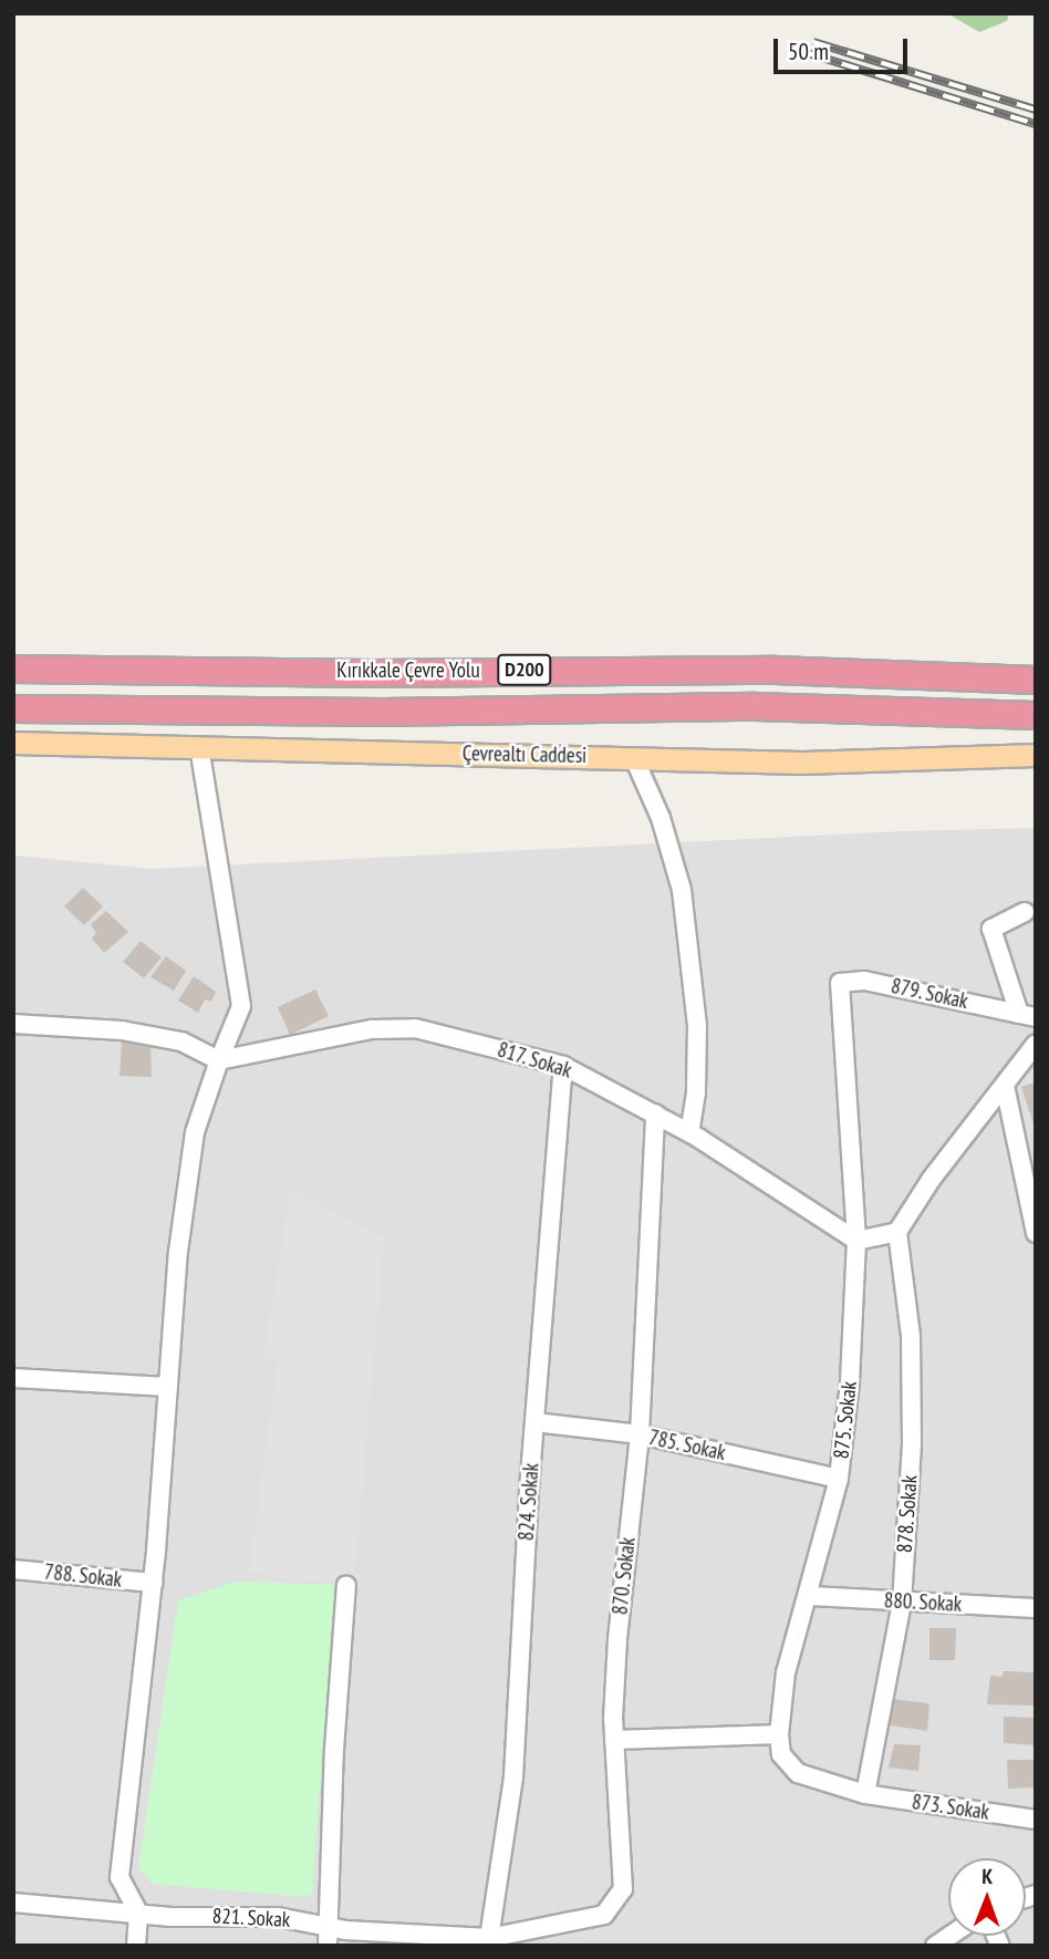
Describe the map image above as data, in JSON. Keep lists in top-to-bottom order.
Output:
{
  "streets": {
    "highway": ["D200", "Kırıkkale Çevre Yolu"],
    "main road": ["Çevrealtı Caddesi"],
    "street": [
      "879. Sokak",
      "817. Sokak",
      "875. Sokak",
      "785. Sokak",
      "824. Sokak",
      "878. Sokak",
      "788. Sokak",
      "870. Sokak",
      "880. Sokak",
      "873. Sokak",
      "821. Sokak"
    ]
  },
  "crossings": [
    ["879. Sokak", "875. Sokak"],
    ["817. Sokak", "875. Sokak"],
    ["817. Sokak", "824. Sokak"],
    ["817. Sokak", "870. Sokak"],
    ["875. Sokak", "785. Sokak"],
    ["875. Sokak", "878. Sokak"],
    ["875. Sokak", "880. Sokak"],
    ["875. Sokak", "873. Sokak"],
    ["785. Sokak", "824. Sokak"],
    ["785. Sokak", "870. Sokak"],
    ["824. Sokak", "870. Sokak"],
    ["824. Sokak", "821. Sokak"],
    ["878. Sokak", "880. Sokak"],
    ["878. Sokak", "873. Sokak"],
    ["870. Sokak", "821. Sokak"]
  ],
  "scale_bar": "50 m",
  "north": "top"
}
